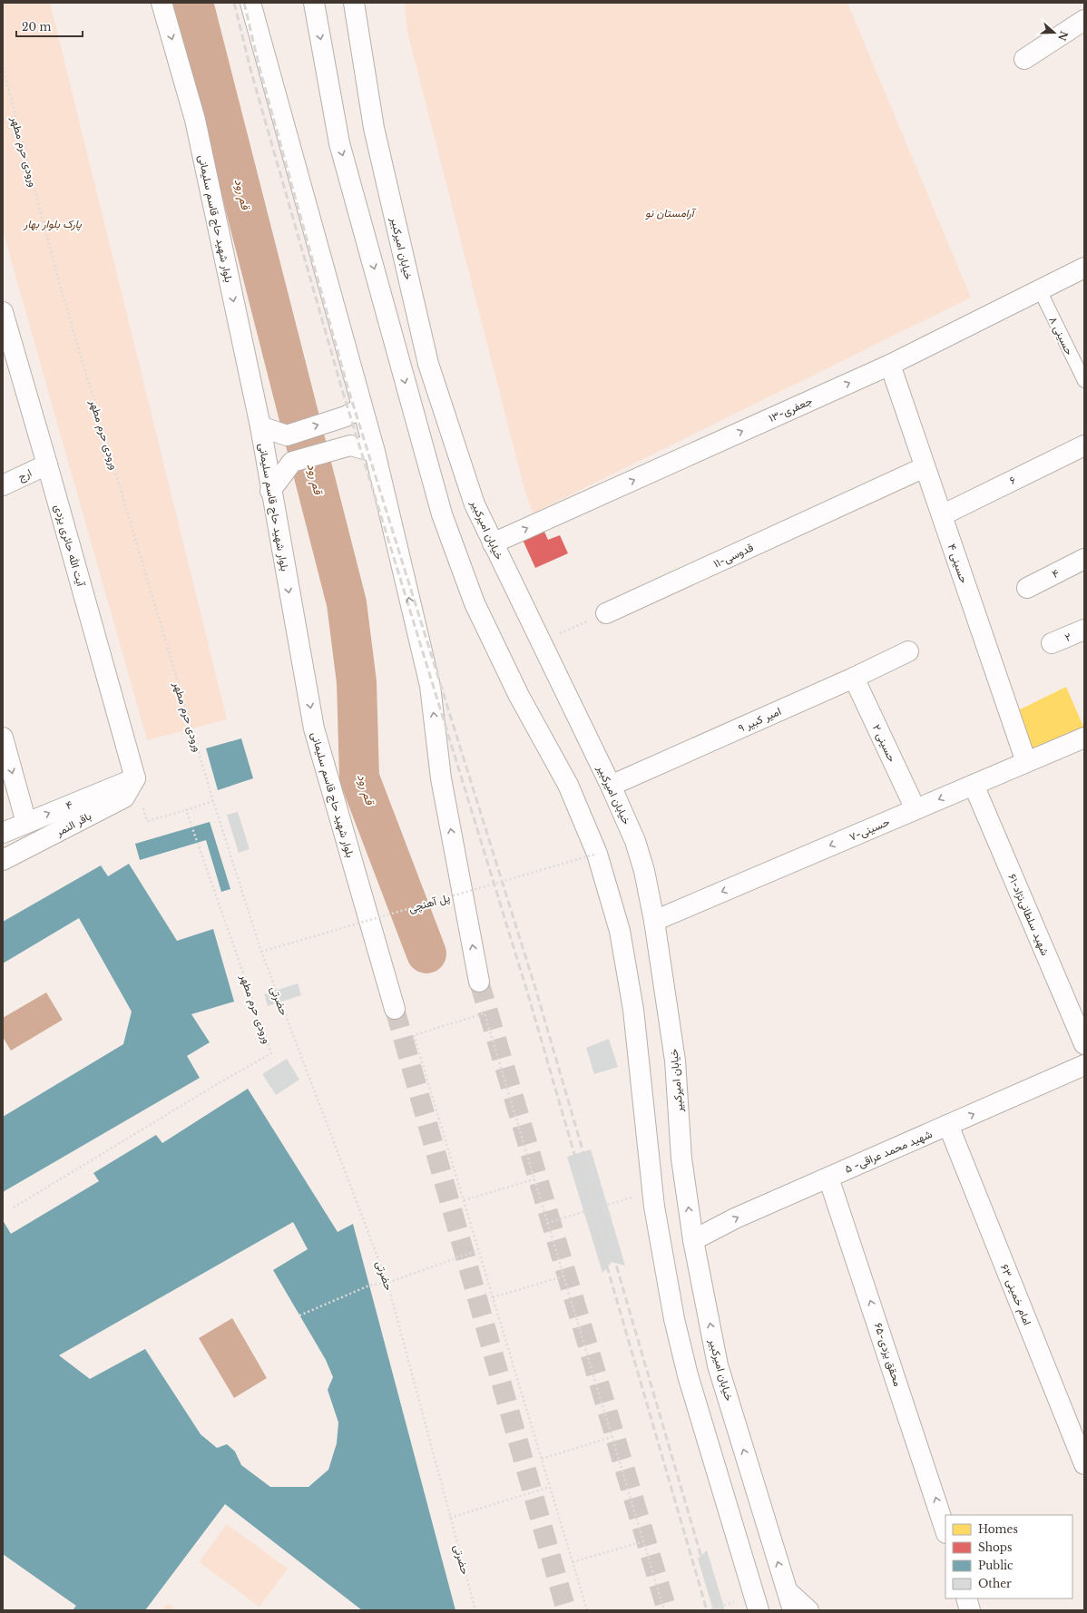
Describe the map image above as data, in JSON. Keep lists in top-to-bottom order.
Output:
{
  "streets": {
    "main road": [
      "بلوار شهید حاج قاسم سلیمانی",
      "خیابان امیرکبیر",
      "جعفری-۱۳",
      "ارج",
      "۶",
      "آیت الله‌ حائری‌ یزدی",
      "قدوسی-۱۱",
      "حسینی ۴",
      "۴",
      "۲",
      "امیر کبیر ۹",
      "حسینی ۲",
      "باقر النمر",
      "حسینی-۷",
      "شهید سلطانی‌نژاد-۶۱",
      "شهید محمد عراقی- ۵",
      "امام خمینی ۶۳",
      "محقق یزدی-۶۵"
    ],
    "lane": ["حسینی ۸"],
    "path": ["ورودی حرم مطهر", "پل آهنچی", "حضرتی"]
  },
  "crossings": [
    ["ورودی حرم مطهر", "پل آهنچی"],
    ["ورودی حرم مطهر", "حضرتی"],
    ["خیابان امیرکبیر", "جعفری-۱۳"],
    ["خیابان امیرکبیر", "امیر کبیر ۹"],
    ["خیابان امیرکبیر", "حسینی-۷"],
    ["خیابان امیرکبیر", "شهید محمد عراقی- ۵"],
    ["حسینی ۸", "جعفری-۱۳"],
    ["جعفری-۱۳", "حسینی ۴"],
    ["ارج", "آیت الله‌ حائری‌ یزدی"],
    ["۶", "حسینی ۴"],
    ["آیت الله‌ حائری‌ یزدی", "۴"],
    ["آیت الله‌ حائری‌ یزدی", "باقر النمر"],
    ["قدوسی-۱۱", "حسینی ۴"],
    ["حسینی ۴", "حسینی-۷"],
    ["۴", "باقر النمر"],
    ["امیر کبیر ۹", "حسینی ۲"],
    ["حسینی ۲", "حسینی-۷"],
    ["حسینی-۷", "شهید سلطانی‌نژاد-۶۱"],
    ["پل آهنچی", "حضرتی"],
    ["شهید محمد عراقی- ۵", "امام خمینی ۶۳"],
    ["شهید محمد عراقی- ۵", "محقق یزدی-۶۵"]
  ],
  "one_way": [
    "جعفری-۱۳",
    "۴",
    "حسینی-۷",
    "شهید محمد عراقی- ۵",
    "محقق یزدی-۶۵"
  ],
  "water": ["قم رود"],
  "parks": ["آرامستان نو", "پارک بلوار بهار"],
  "legend": [
    "Homes",
    "Shops",
    "Public",
    "Other"
  ],
  "scale_bar": "20 m",
  "north": "right"
}
